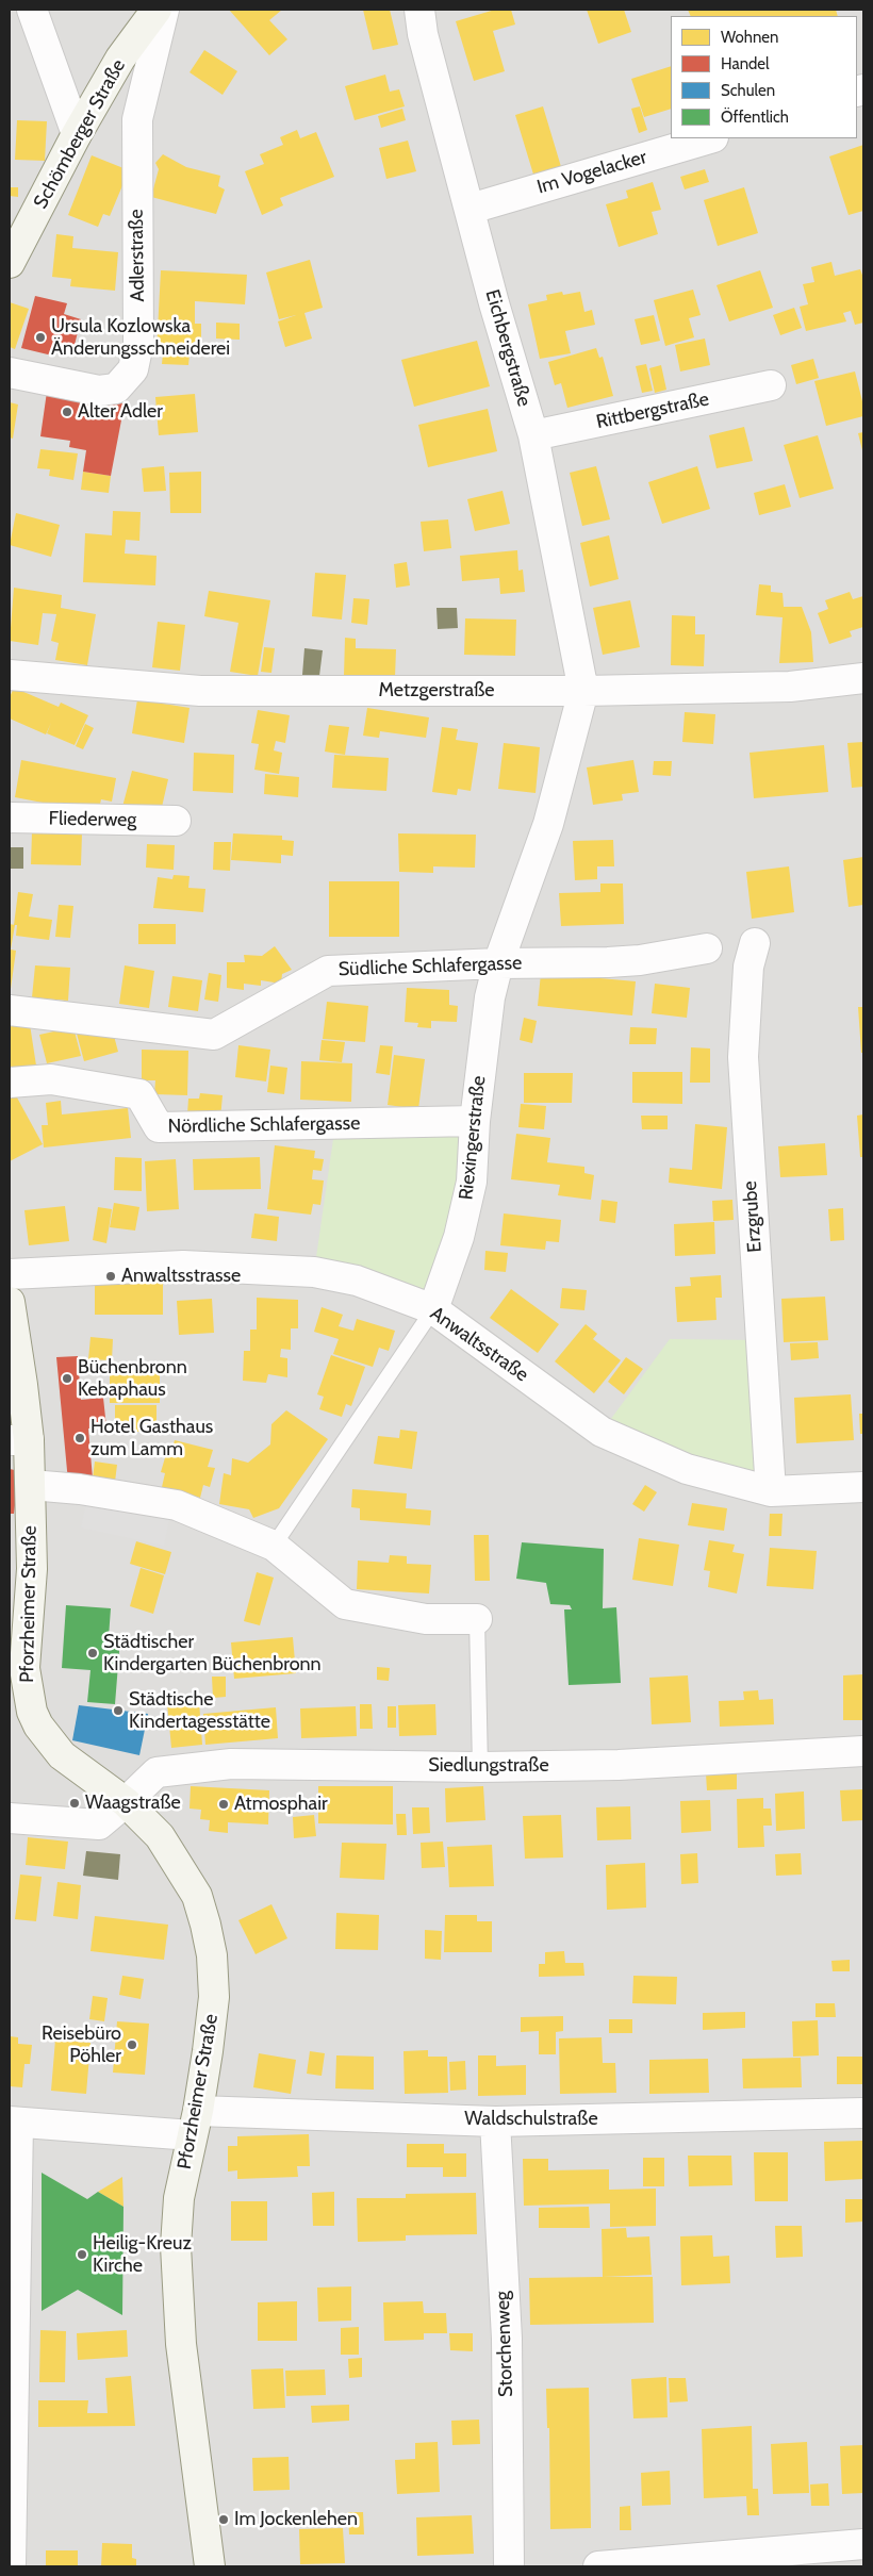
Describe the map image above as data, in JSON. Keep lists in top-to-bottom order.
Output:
{
  "streets": {
    "main road": ["Schömberger Straße", "Pforzheimer Straße"],
    "street": [
      "Im Vogelacker",
      "Adlerstraße",
      "Eichbergstraße",
      "Rittbergstraße",
      "Metzgerstraße",
      "Fliederweg",
      "Südliche Schlafergasse",
      "Nördliche Schlafergasse",
      "Riexingerstraße",
      "Erzgrube",
      "Anwaltsstraße",
      "Siedlungstraße",
      "Waldschulstraße",
      "Storchenweg"
    ]
  },
  "crossings": [
    ["Im Vogelacker", "Eichbergstraße"],
    ["Eichbergstraße", "Rittbergstraße"],
    ["Eichbergstraße", "Metzgerstraße"],
    ["Eichbergstraße", "Riexingerstraße"],
    ["Metzgerstraße", "Riexingerstraße"],
    ["Südliche Schlafergasse", "Riexingerstraße"],
    ["Nördliche Schlafergasse", "Riexingerstraße"],
    ["Riexingerstraße", "Anwaltsstraße"],
    ["Erzgrube", "Anwaltsstraße"],
    ["Pforzheimer Straße", "Siedlungstraße"],
    ["Pforzheimer Straße", "Waldschulstraße"],
    ["Waldschulstraße", "Storchenweg"]
  ],
  "places": [
    "Ursula Kozlowska Änderungsschneiderei",
    "Alter Adler",
    "Anwaltsstrasse",
    "Büchenbronn Kebaphaus",
    "Hotel Gasthaus zum Lamm",
    "Städtischer Kindergarten Büchenbronn",
    "Städtische Kindertagesstätte",
    "Waagstraße",
    "Atmosphair",
    "Reisebüro Pöhler",
    "Heilig-Kreuz Kirche",
    "Im Jockenlehen"
  ],
  "legend": [
    "Wohnen",
    "Handel",
    "Schulen",
    "Öffentlich"
  ]
}
